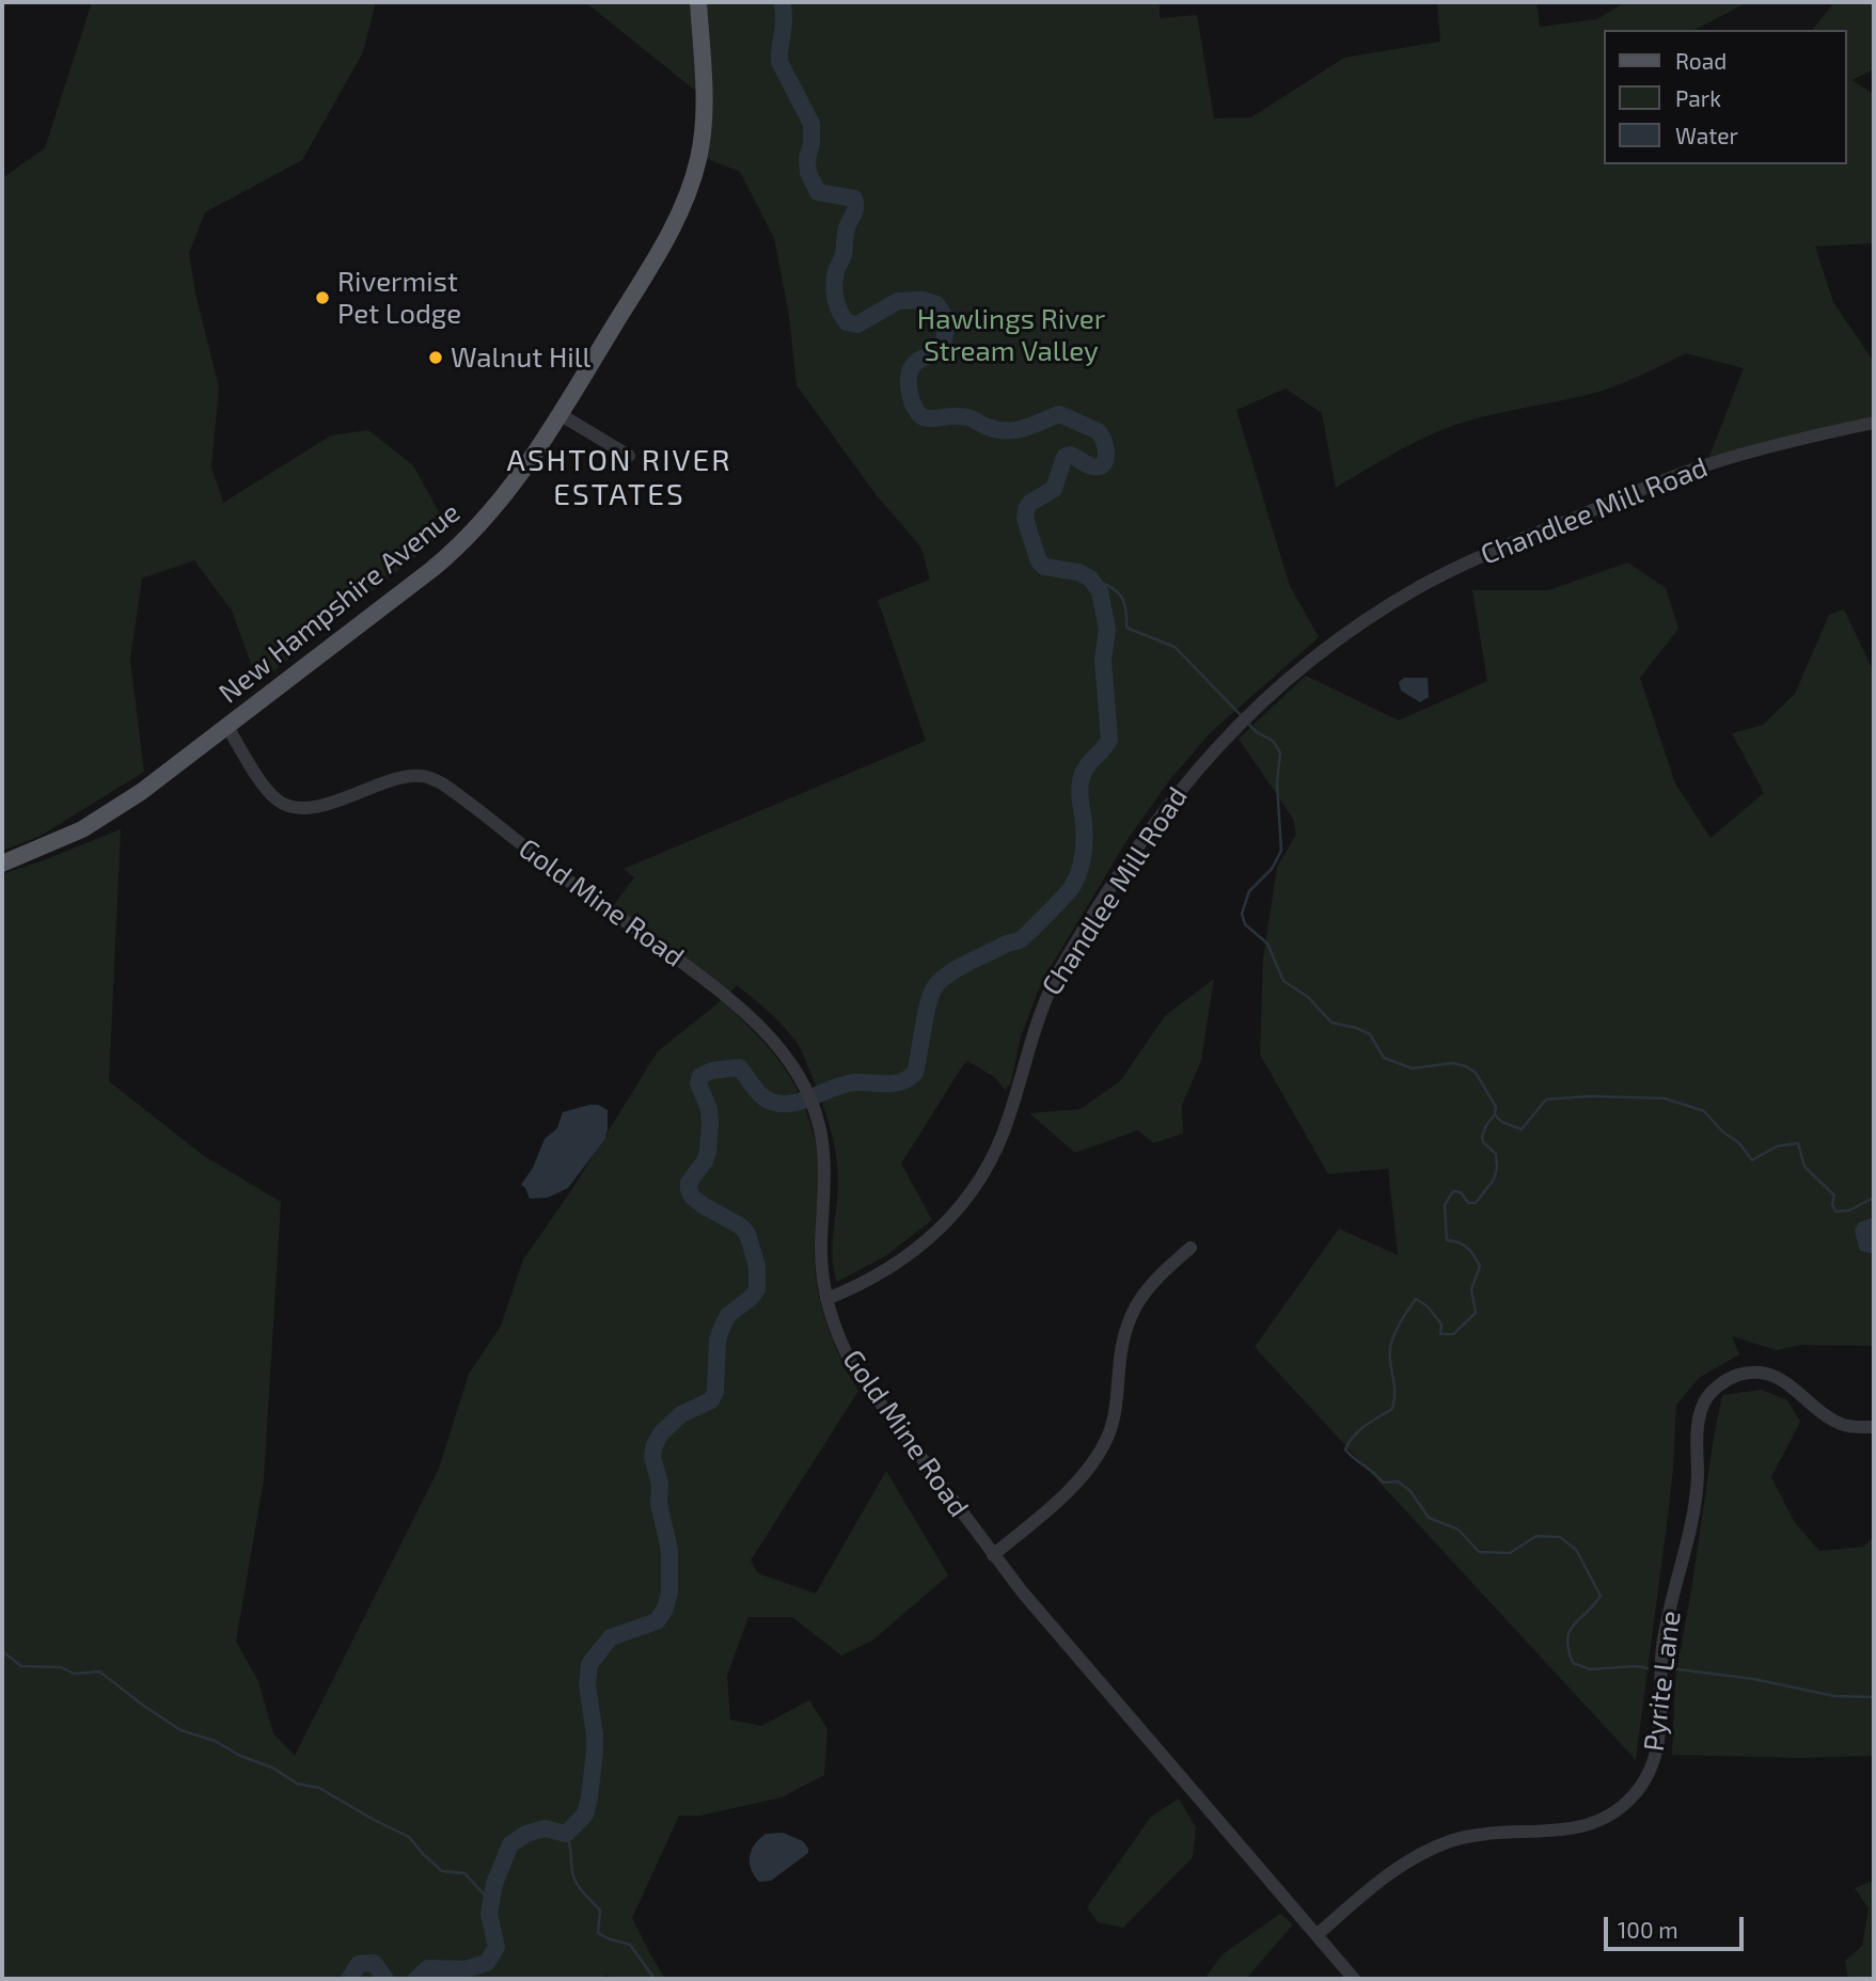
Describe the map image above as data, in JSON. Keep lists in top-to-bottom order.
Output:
{
  "streets": {
    "main road": ["New Hampshire Avenue"],
    "street": ["Chandlee Mill Road", "Gold Mine Road", "Pyrite Lane"]
  },
  "crossings": [
    ["Chandlee Mill Road", "Gold Mine Road"],
    ["New Hampshire Avenue", "Gold Mine Road"],
    ["Gold Mine Road", "Pyrite Lane"]
  ],
  "districts": ["ASHTON RIVER ESTATES"],
  "parks": ["Hawlings River Stream Valley"],
  "places": ["Rivermist Pet Lodge", "Walnut Hill"],
  "legend": ["Road", "Park", "Water"],
  "scale_bar": "100 m"
}
